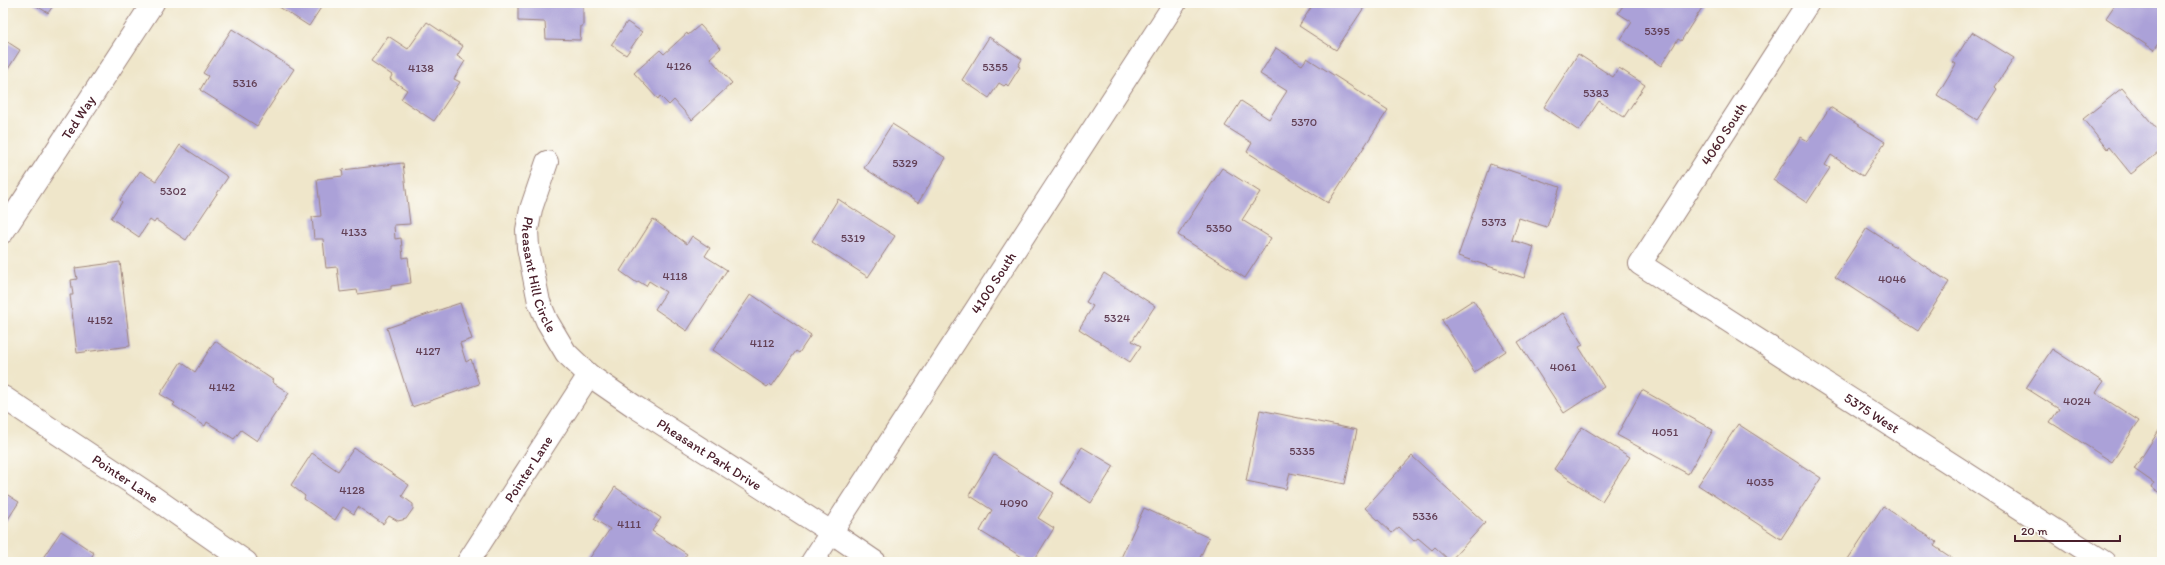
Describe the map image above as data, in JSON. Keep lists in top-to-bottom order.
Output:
{
  "streets": {
    "street": [
      "Ted Way",
      "4060 South",
      "Pheasant Hill Circle",
      "4100 South",
      "5375 West",
      "Pheasant Park Drive",
      "Pointer Lane"
    ]
  },
  "crossings": [
    ["4060 South", "5375 West"],
    ["Pheasant Hill Circle", "Pheasant Park Drive"],
    ["Pheasant Hill Circle", "Pointer Lane"],
    ["4100 South", "Pheasant Park Drive"],
    ["Pheasant Park Drive", "Pointer Lane"]
  ],
  "house_numbers": [
    "5395",
    "4126",
    "5355",
    "4138",
    "5316",
    "5383",
    "5370",
    "5329",
    "5302",
    "5373",
    "5350",
    "4133",
    "5319",
    "4118",
    "4046",
    "5324",
    "4152",
    "4112",
    "4127",
    "4061",
    "4142",
    "4024",
    "4051",
    "5335",
    "4035",
    "4128",
    "4090",
    "5336",
    "4111"
  ],
  "scale_bar": "20 m"
}
